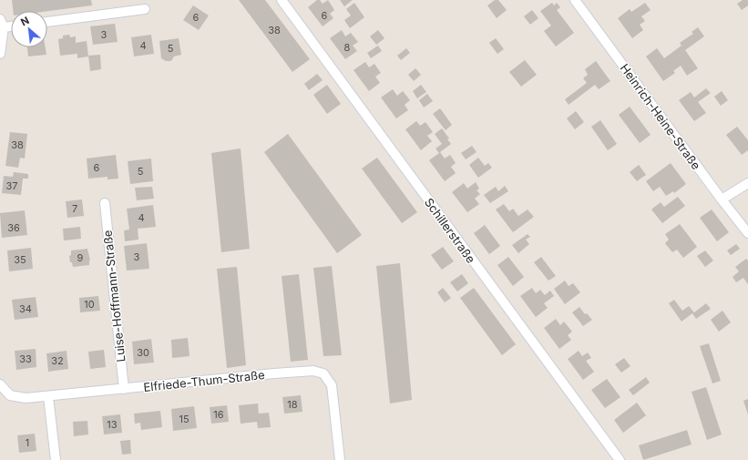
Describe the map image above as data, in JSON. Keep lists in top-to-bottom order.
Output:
{
  "streets": {
    "street": [
      "Heinrich-Heine-Straße",
      "Schillerstraße",
      "Luise-Hoffmann-Straße",
      "Elfriede-Thum-Straße"
    ]
  },
  "crossings": [
    ["Luise-Hoffmann-Straße", "Elfriede-Thum-Straße"]
  ],
  "house_numbers": [
    "6",
    "6",
    "38",
    "3",
    "4",
    "8",
    "5",
    "38",
    "6",
    "5",
    "37",
    "7",
    "4",
    "36",
    "3",
    "9",
    "35",
    "10",
    "34",
    "30",
    "33",
    "32",
    "18",
    "16",
    "15",
    "13",
    "1"
  ],
  "north": "top left"
}
